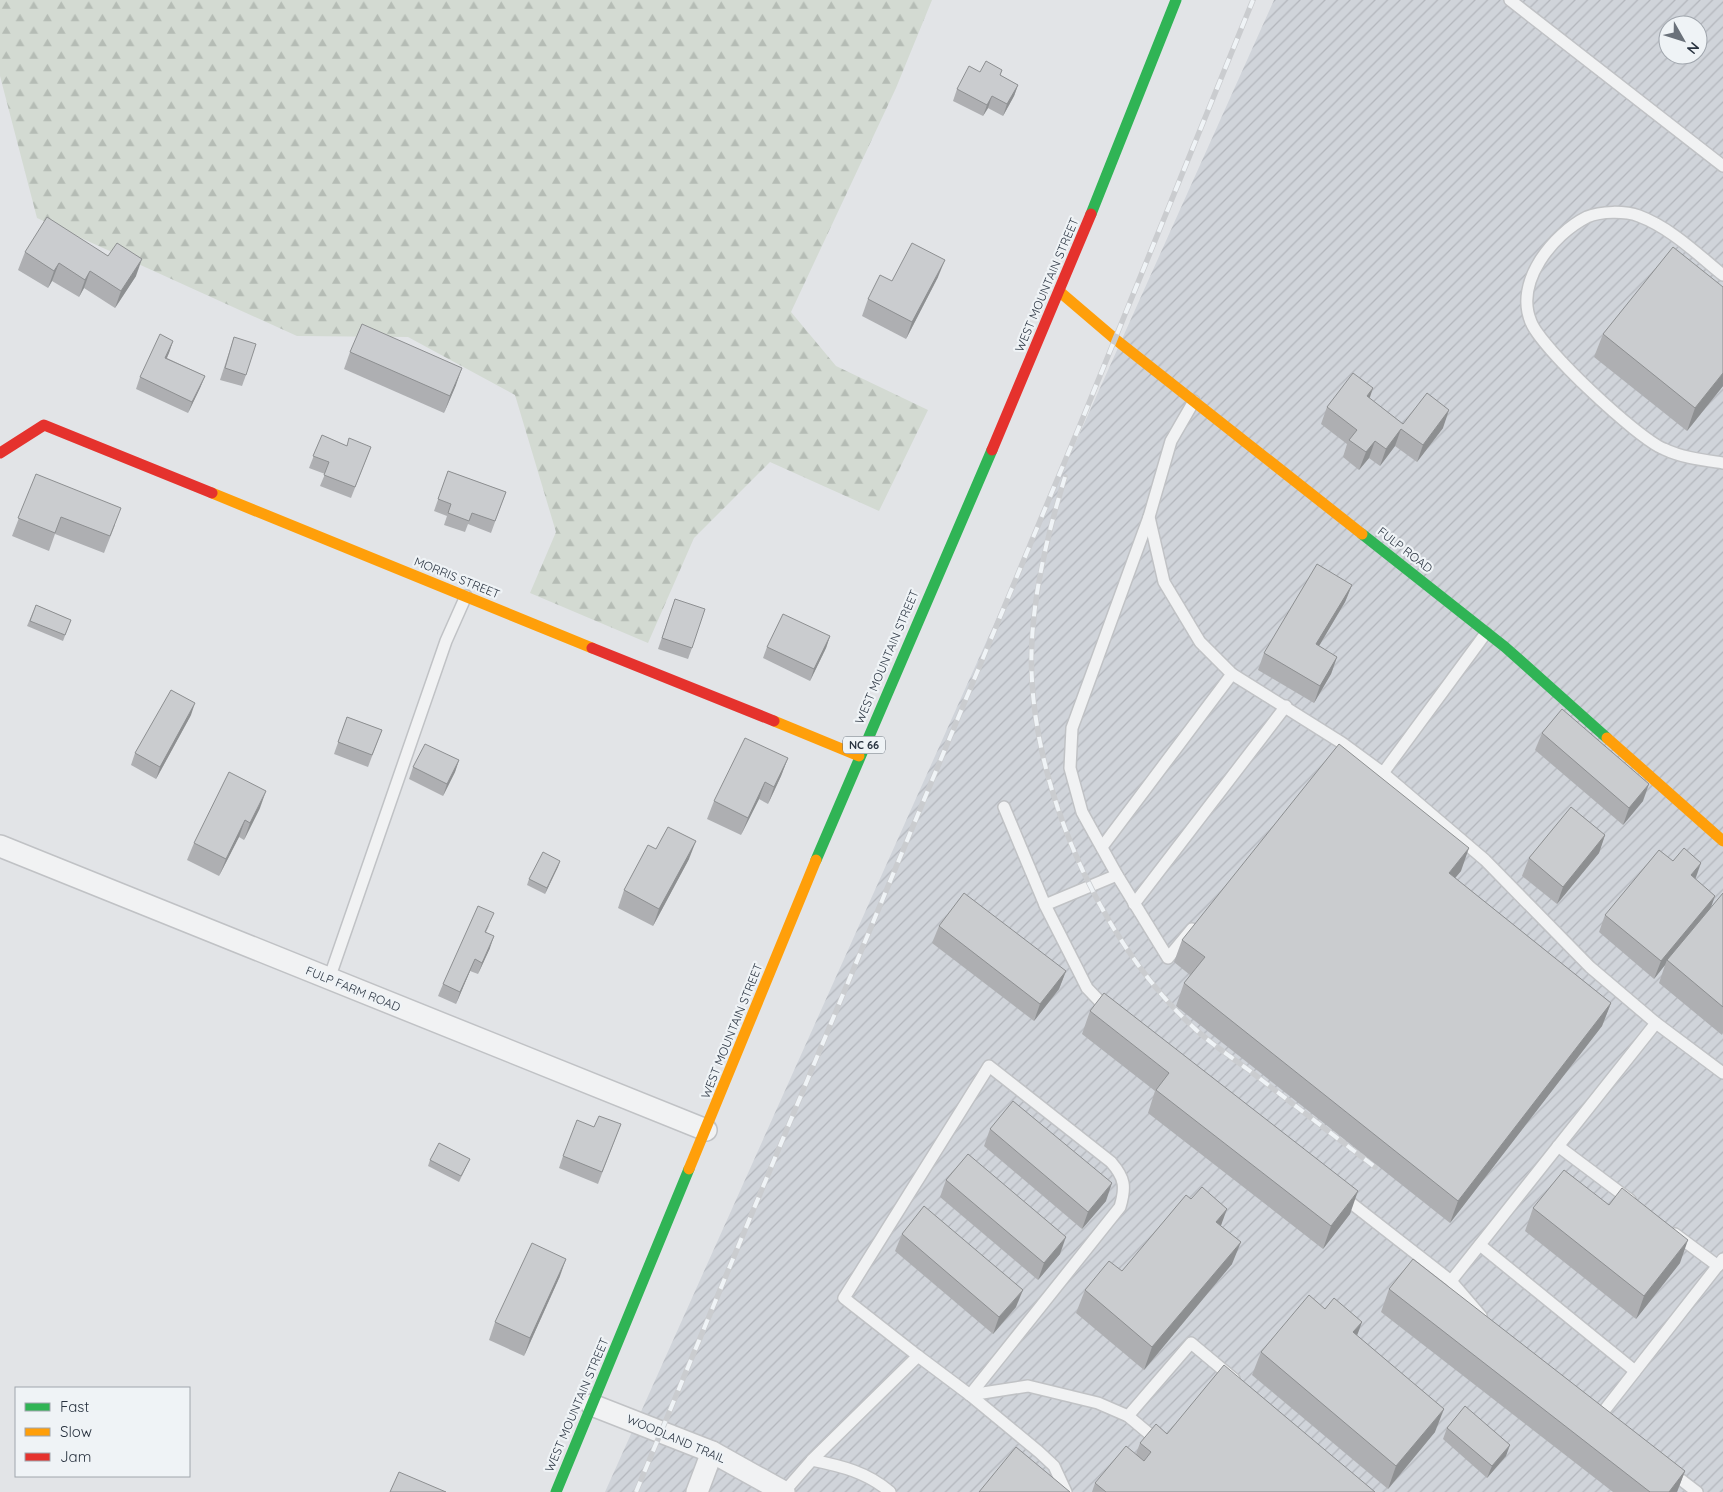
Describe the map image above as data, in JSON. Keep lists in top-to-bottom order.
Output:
{
  "streets": {
    "street": [
      "WEST MOUNTAIN STREET",
      "FULP ROAD",
      "MORRIS STREET",
      "NC 66",
      "FULP FARM ROAD",
      "WOODLAND TRAIL"
    ]
  },
  "crossings": [
    ["WEST MOUNTAIN STREET", "FULP ROAD"],
    ["WEST MOUNTAIN STREET", "MORRIS STREET"],
    ["WEST MOUNTAIN STREET", "FULP FARM ROAD"],
    ["WEST MOUNTAIN STREET", "WOODLAND TRAIL"]
  ],
  "legend": ["Fast", "Slow", "Jam"],
  "north": "bottom right"
}
